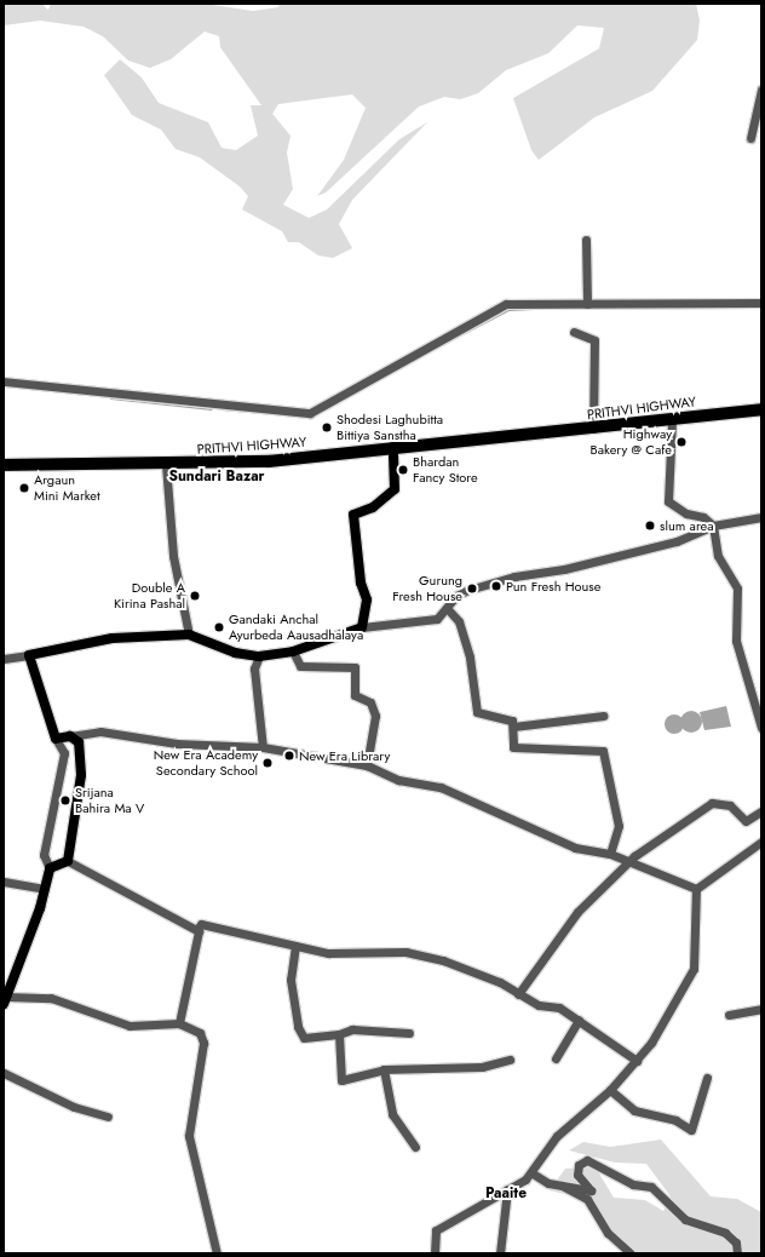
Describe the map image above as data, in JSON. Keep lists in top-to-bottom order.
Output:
{
  "streets": {
    "highway": ["PRITHVI HIGHWAY"]
  },
  "districts": ["Sundari Bazar", "Paaite"],
  "places": [
    "Shodesi Laghubitta Bittiya Sanstha",
    "Highway Bakery @ Cafe",
    "Bhardan Fancy Store",
    "Argaun Mini Market",
    "slum area",
    "Pun Fresh House",
    "Gurung Fresh House",
    "Double A Kirina Pashal",
    "Gandaki Anchal Ayurbeda Aausadhalaya",
    "New Era Library",
    "New Era Academy Secondary School",
    "Srijana Bahira Ma V"
  ]
}
